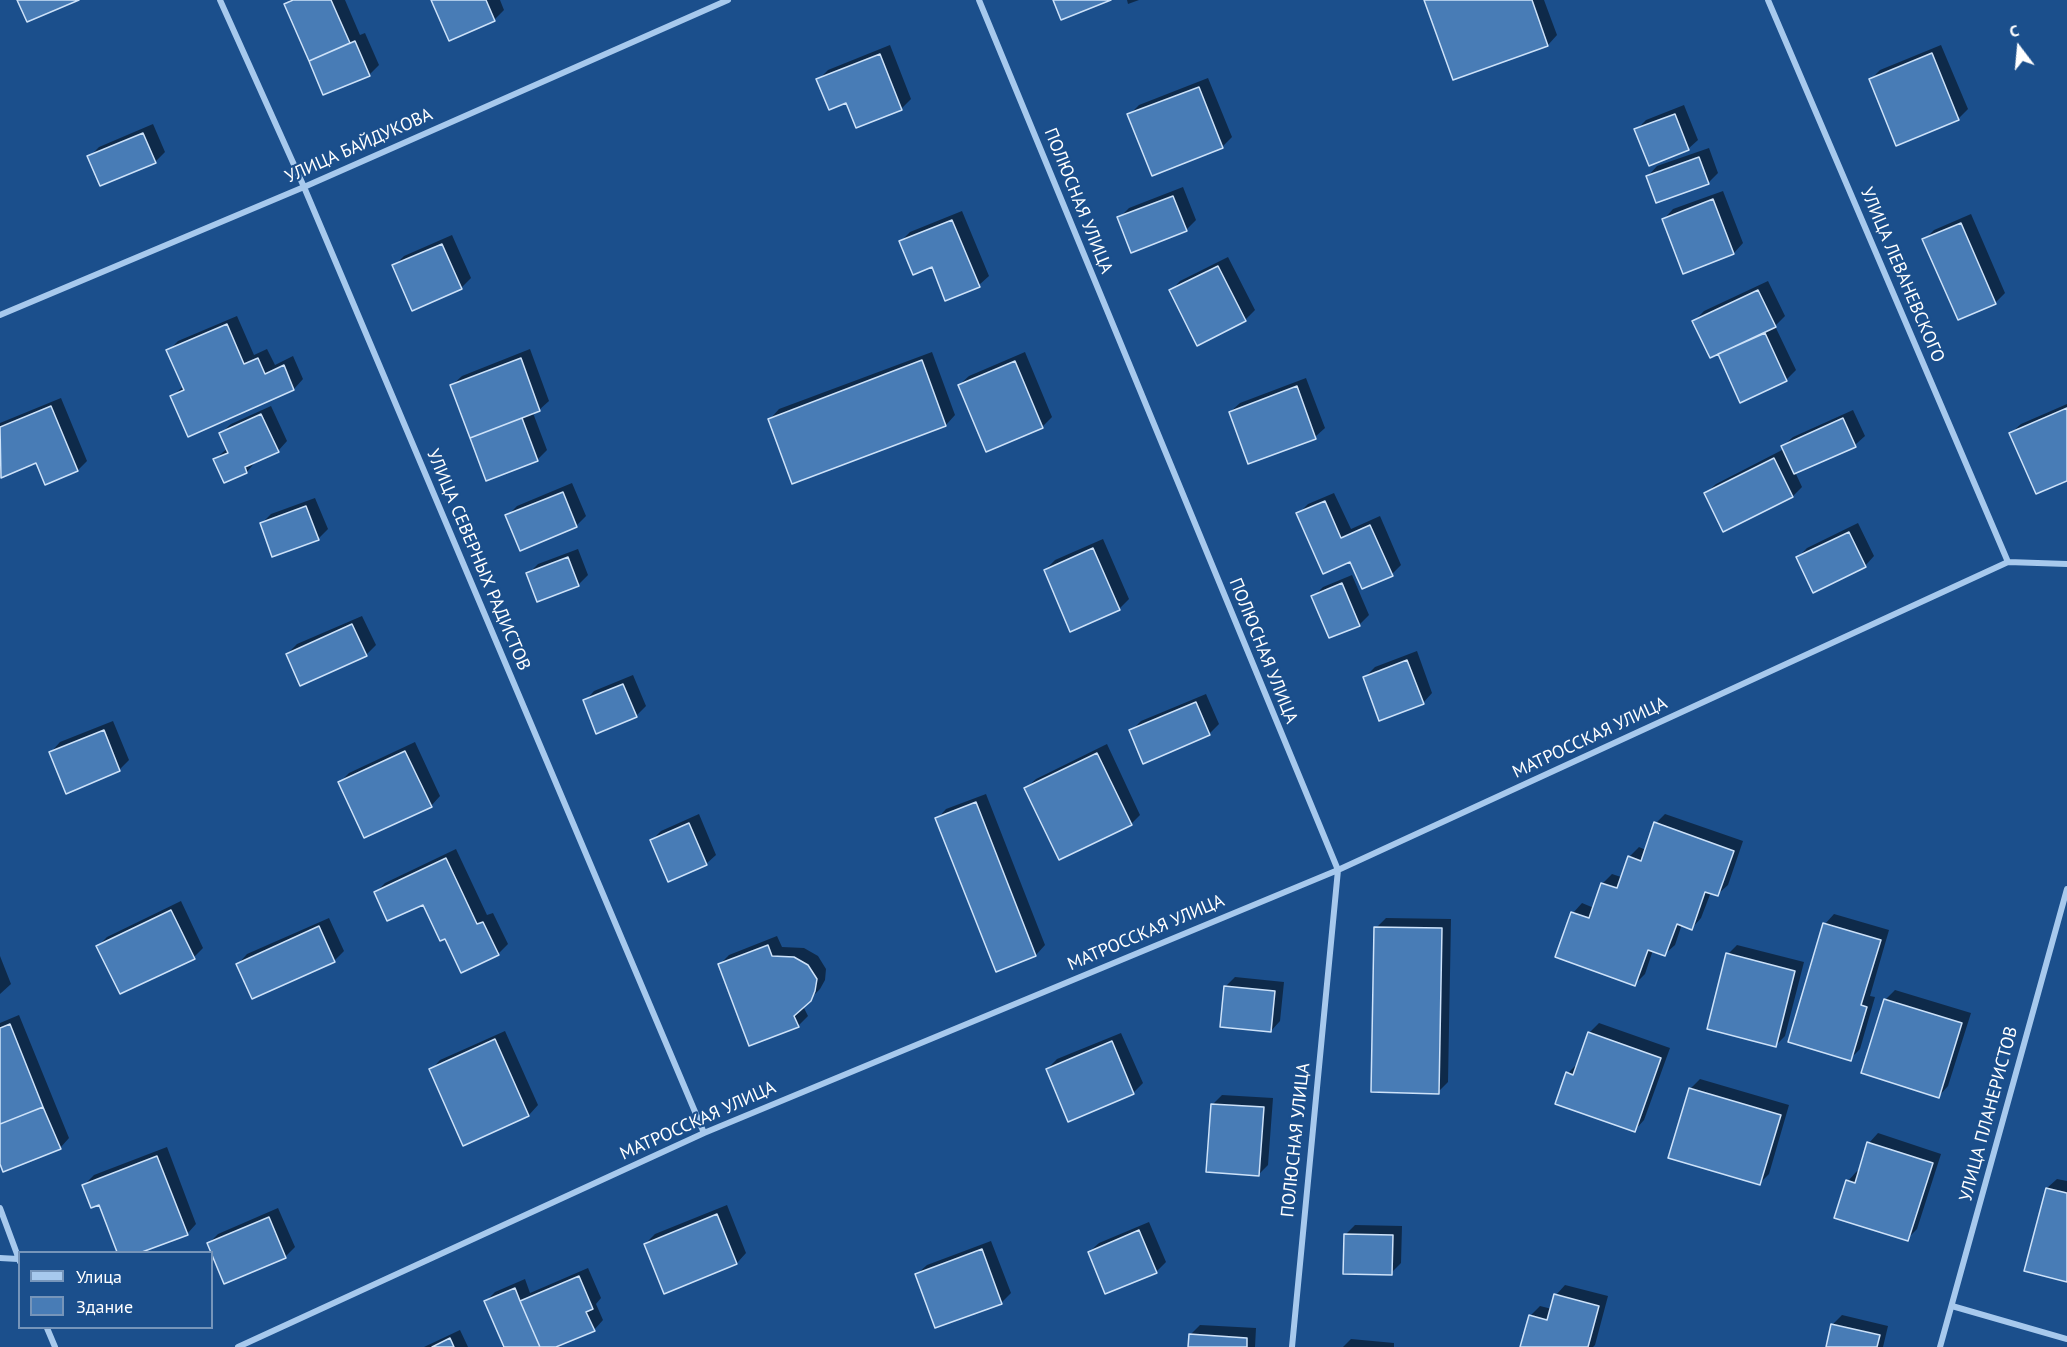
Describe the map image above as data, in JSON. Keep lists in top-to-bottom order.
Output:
{
  "streets": {
    "street": [
      "УЛИЦА БАЙДУКОВА",
      "ПОЛЮСНАЯ УЛИЦА",
      "УЛИЦА ЛЕВАНЕВСКОГО",
      "УЛИЦА СЕВЕРНЫХ РАДИСТОВ",
      "МАТРОССКАЯ УЛИЦА",
      "УЛИЦА ПЛАНЕРИСТОВ"
    ]
  },
  "crossings": [
    ["УЛИЦА БАЙДУКОВА", "УЛИЦА СЕВЕРНЫХ РАДИСТОВ"],
    ["ПОЛЮСНАЯ УЛИЦА", "МАТРОССКАЯ УЛИЦА"],
    ["УЛИЦА ЛЕВАНЕВСКОГО", "МАТРОССКАЯ УЛИЦА"],
    ["УЛИЦА СЕВЕРНЫХ РАДИСТОВ", "МАТРОССКАЯ УЛИЦА"]
  ],
  "legend": ["Улица", "Здание"],
  "north": "top"
}
